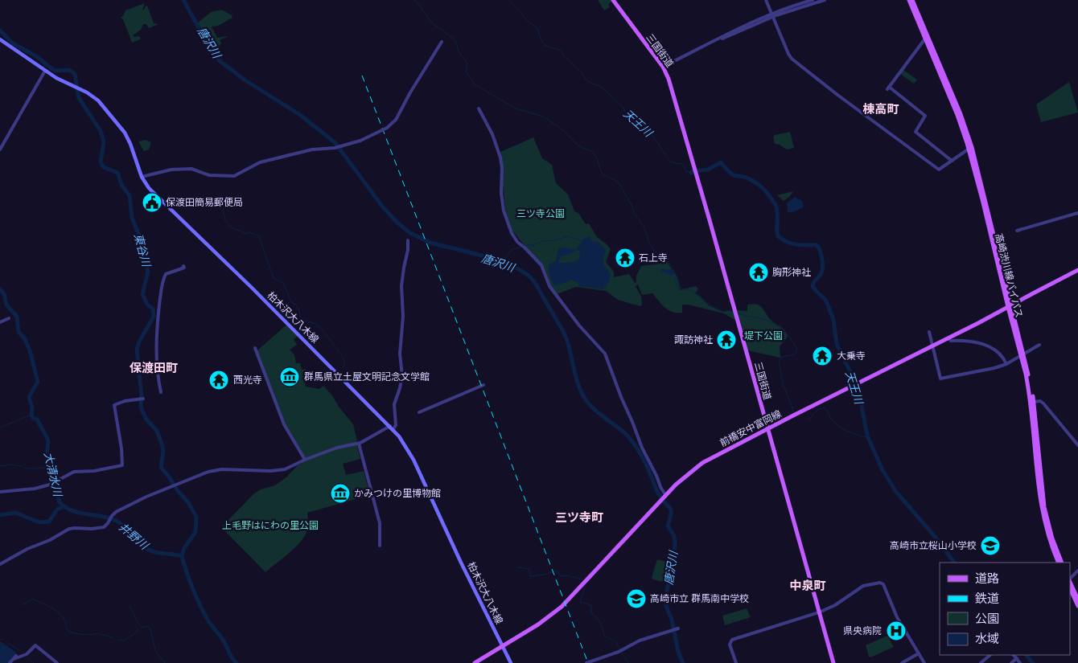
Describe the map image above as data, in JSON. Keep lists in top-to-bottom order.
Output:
{
  "streets": {
    "main road": [
      "三国街道",
      "高崎渋川線バイパス",
      "柏木沢大八木線",
      "前橋安中富岡線"
    ]
  },
  "crossings": [
    ["三国街道", "前橋安中富岡線"],
    ["高崎渋川線バイパス", "前橋安中富岡線"],
    ["柏木沢大八木線", "前橋安中富岡線"]
  ],
  "districts": [
    "棟高町",
    "保渡田町",
    "三ツ寺町",
    "中泉町"
  ],
  "water": [
    "唐沢川",
    "天王川",
    "東谷川",
    "大清水川",
    "井野川"
  ],
  "parks": ["三ツ寺公園", "堤下公園", "上毛野はにわの里公園"],
  "places": {
    "public building": ["保渡田簡易郵便局"],
    "temple": [
      "石上寺",
      "胸形神社",
      "諏訪神社",
      "大乗寺",
      "西光寺"
    ],
    "museum": ["群馬県立土屋文明記念文学館", "かみつけの里博物館"],
    "school or university": ["高崎市立桜山小学校", "高崎市立 群馬南中学校"],
    "hospital": ["県央病院"]
  },
  "legend": [
    "道路",
    "鉄道",
    "公園",
    "水域"
  ]
}
